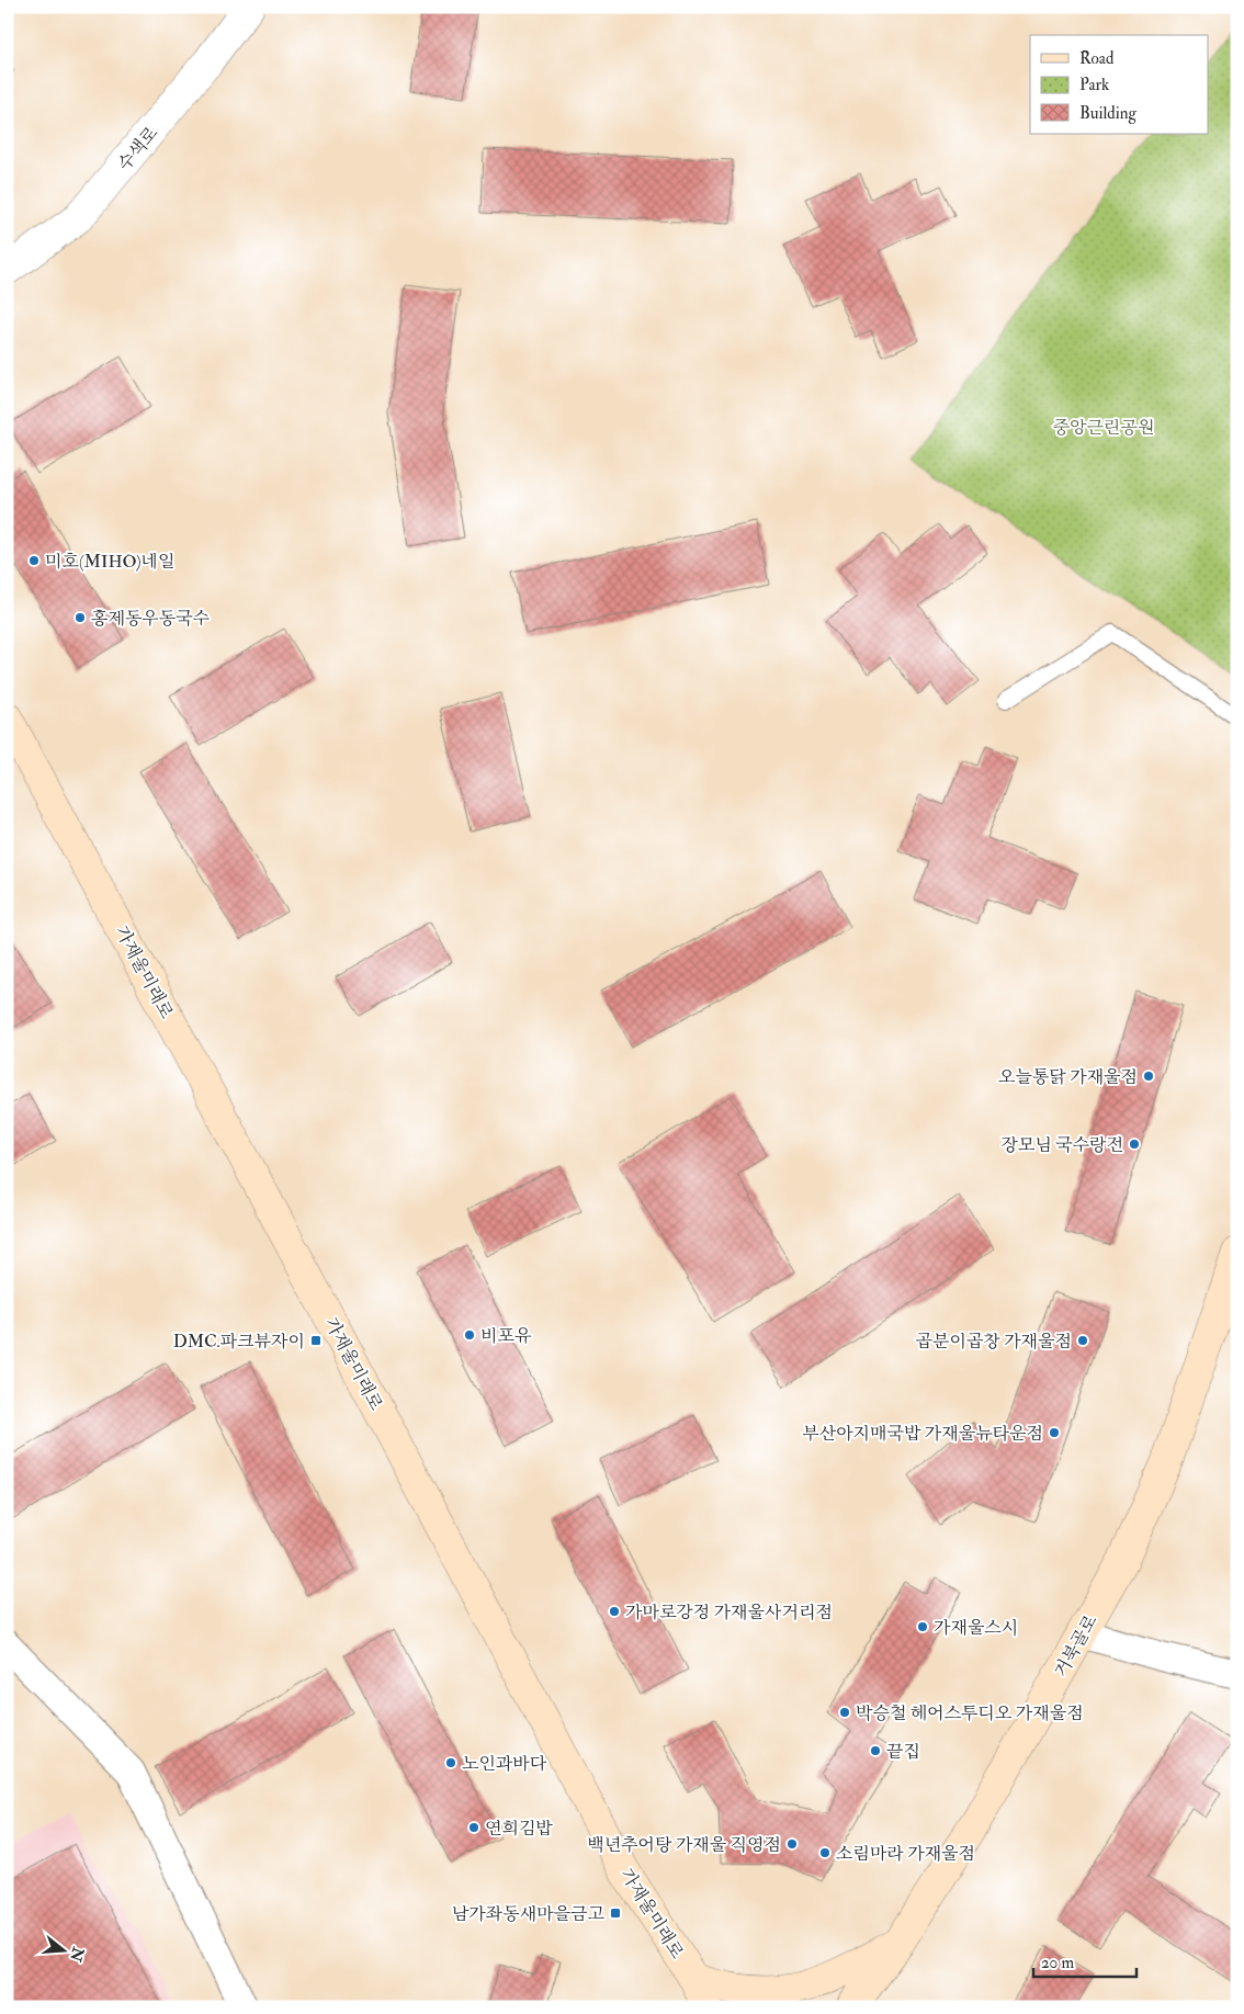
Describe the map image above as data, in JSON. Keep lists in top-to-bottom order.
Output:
{
  "streets": {
    "main road": ["가재울미래로", "거북골로"],
    "street": ["수색로"]
  },
  "parks": ["중앙근린공원"],
  "places": {
    "other": [
      "미호(MIHO)네일",
      "홍제동우동국수",
      "오늘통닭 가재울점",
      "장모님 국수랑전",
      "비포유",
      "곱분이곱창 가재울점",
      "부산아지매국밥 가재울뉴타운점",
      "가마로강정 가재울사거리점",
      "가재울스시",
      "박승철 헤어스투디오 가재울점",
      "끝집",
      "노인과바다",
      "연희김밥",
      "백년추어탕 가재울 직영점",
      "소림마라 가재울점"
    ],
    "transit": ["DMC.파크뷰자이", "남가좌동새마을금고"]
  },
  "legend": ["Road", "Park", "Building"],
  "scale_bar": "20 m",
  "north": "right"
}
